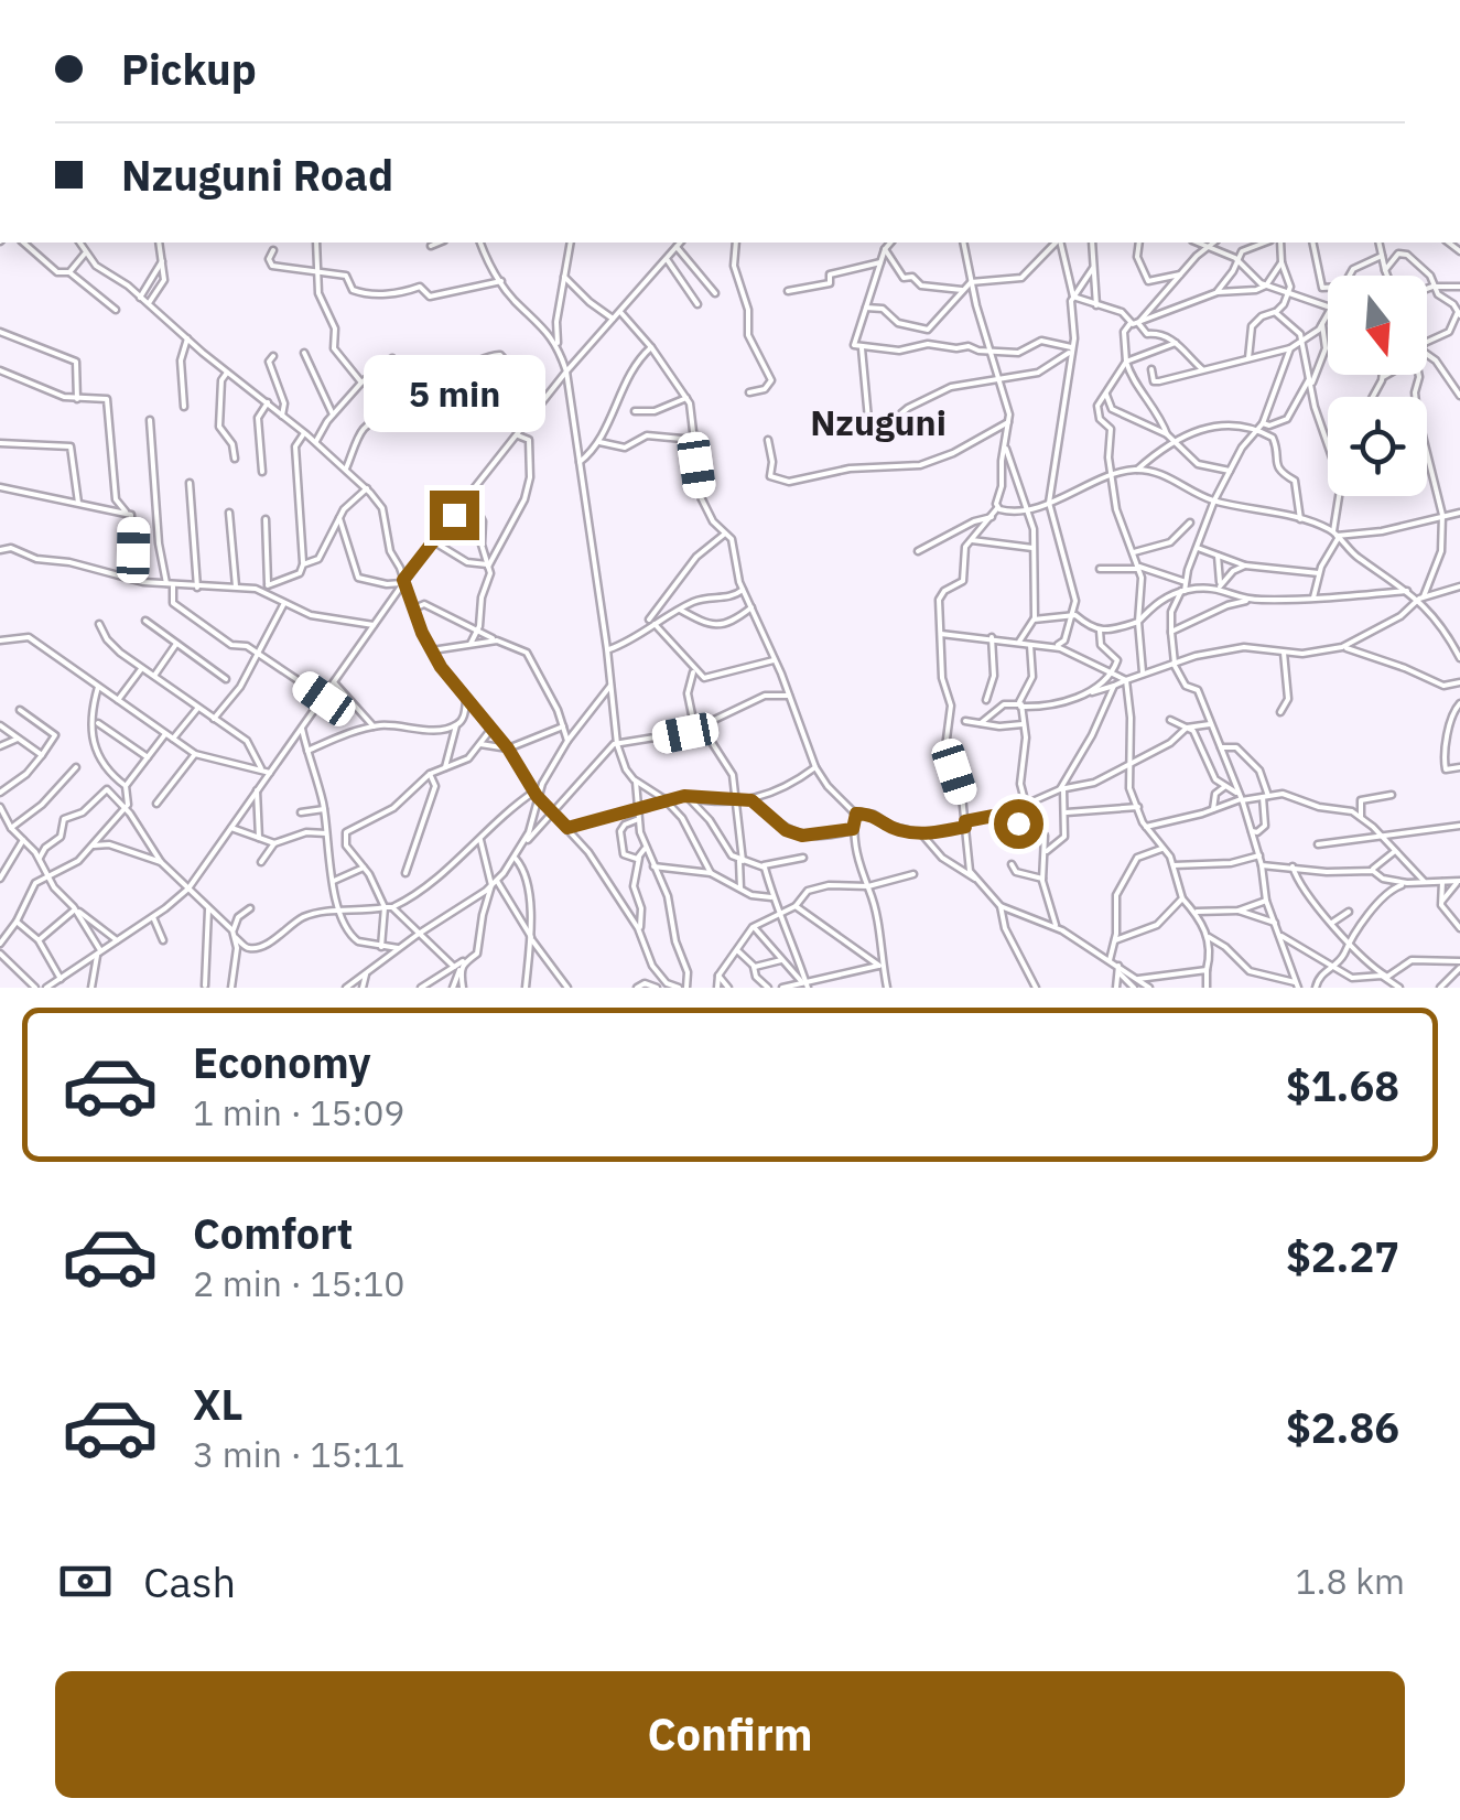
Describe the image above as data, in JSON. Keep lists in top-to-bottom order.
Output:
{
  "districts": ["Nzuguni"],
  "north": "bottom",
  "page": {
    "banner": ["Pickup", "Nzuguni Road"],
    "bubble": "5 min",
    "list": [
      {
        "name": "Economy",
        "note": "1 min · 15:09",
        "value": "$1.68"
      },
      {
        "name": "Comfort",
        "note": "2 min · 15:10",
        "value": "$2.27"
      },
      {
        "name": "XL",
        "note": "3 min · 15:11",
        "value": "$2.86"
      }
    ],
    "pay": ["Cash", "1.8 km"],
    "buttons": "Confirm"
  }
}
